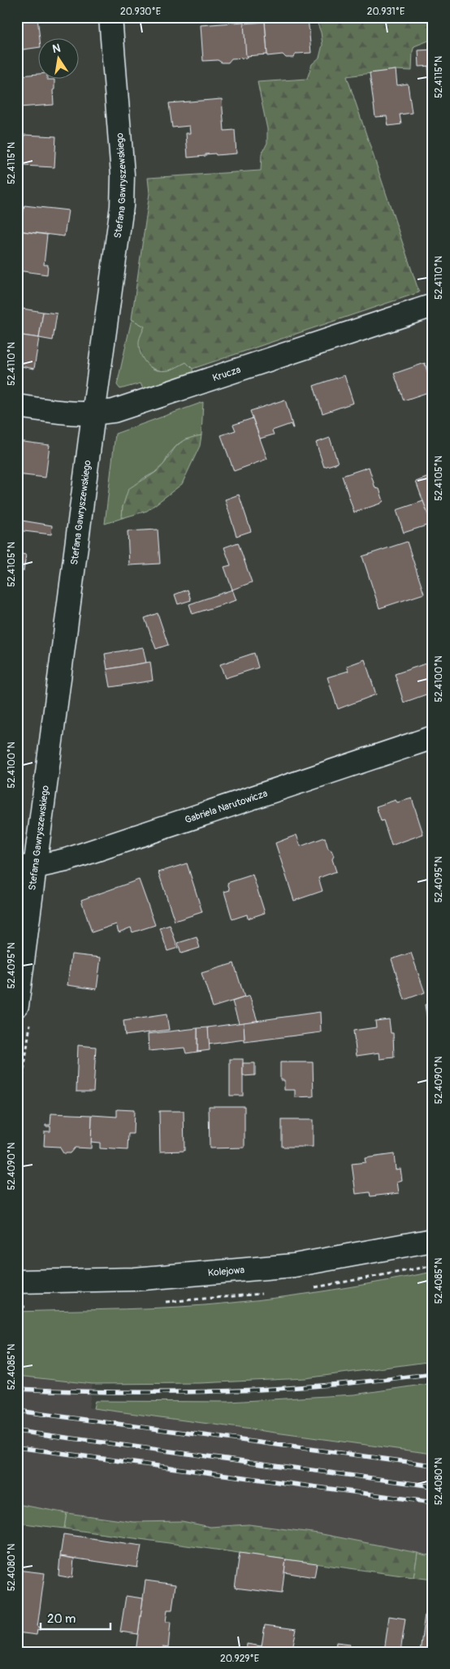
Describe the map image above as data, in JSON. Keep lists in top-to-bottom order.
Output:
{
  "streets": {
    "street": [
      "Stefana Gawryszewskiego",
      "Krucza",
      "Gabriela Narutowicza",
      "Kolejowa"
    ]
  },
  "crossings": [
    ["Stefana Gawryszewskiego", "Krucza"],
    ["Stefana Gawryszewskiego", "Gabriela Narutowicza"]
  ],
  "scale_bar": "20 m",
  "north": "top",
  "coordinates": [
    "20.930°E",
    "20.931°E",
    "52.4115°N",
    "52.4110°N",
    "52.4105°N",
    "52.4100°N",
    "52.4095°N",
    "52.4090°N",
    "52.4085°N",
    "52.4080°N",
    "20.929°E"
  ]
}
